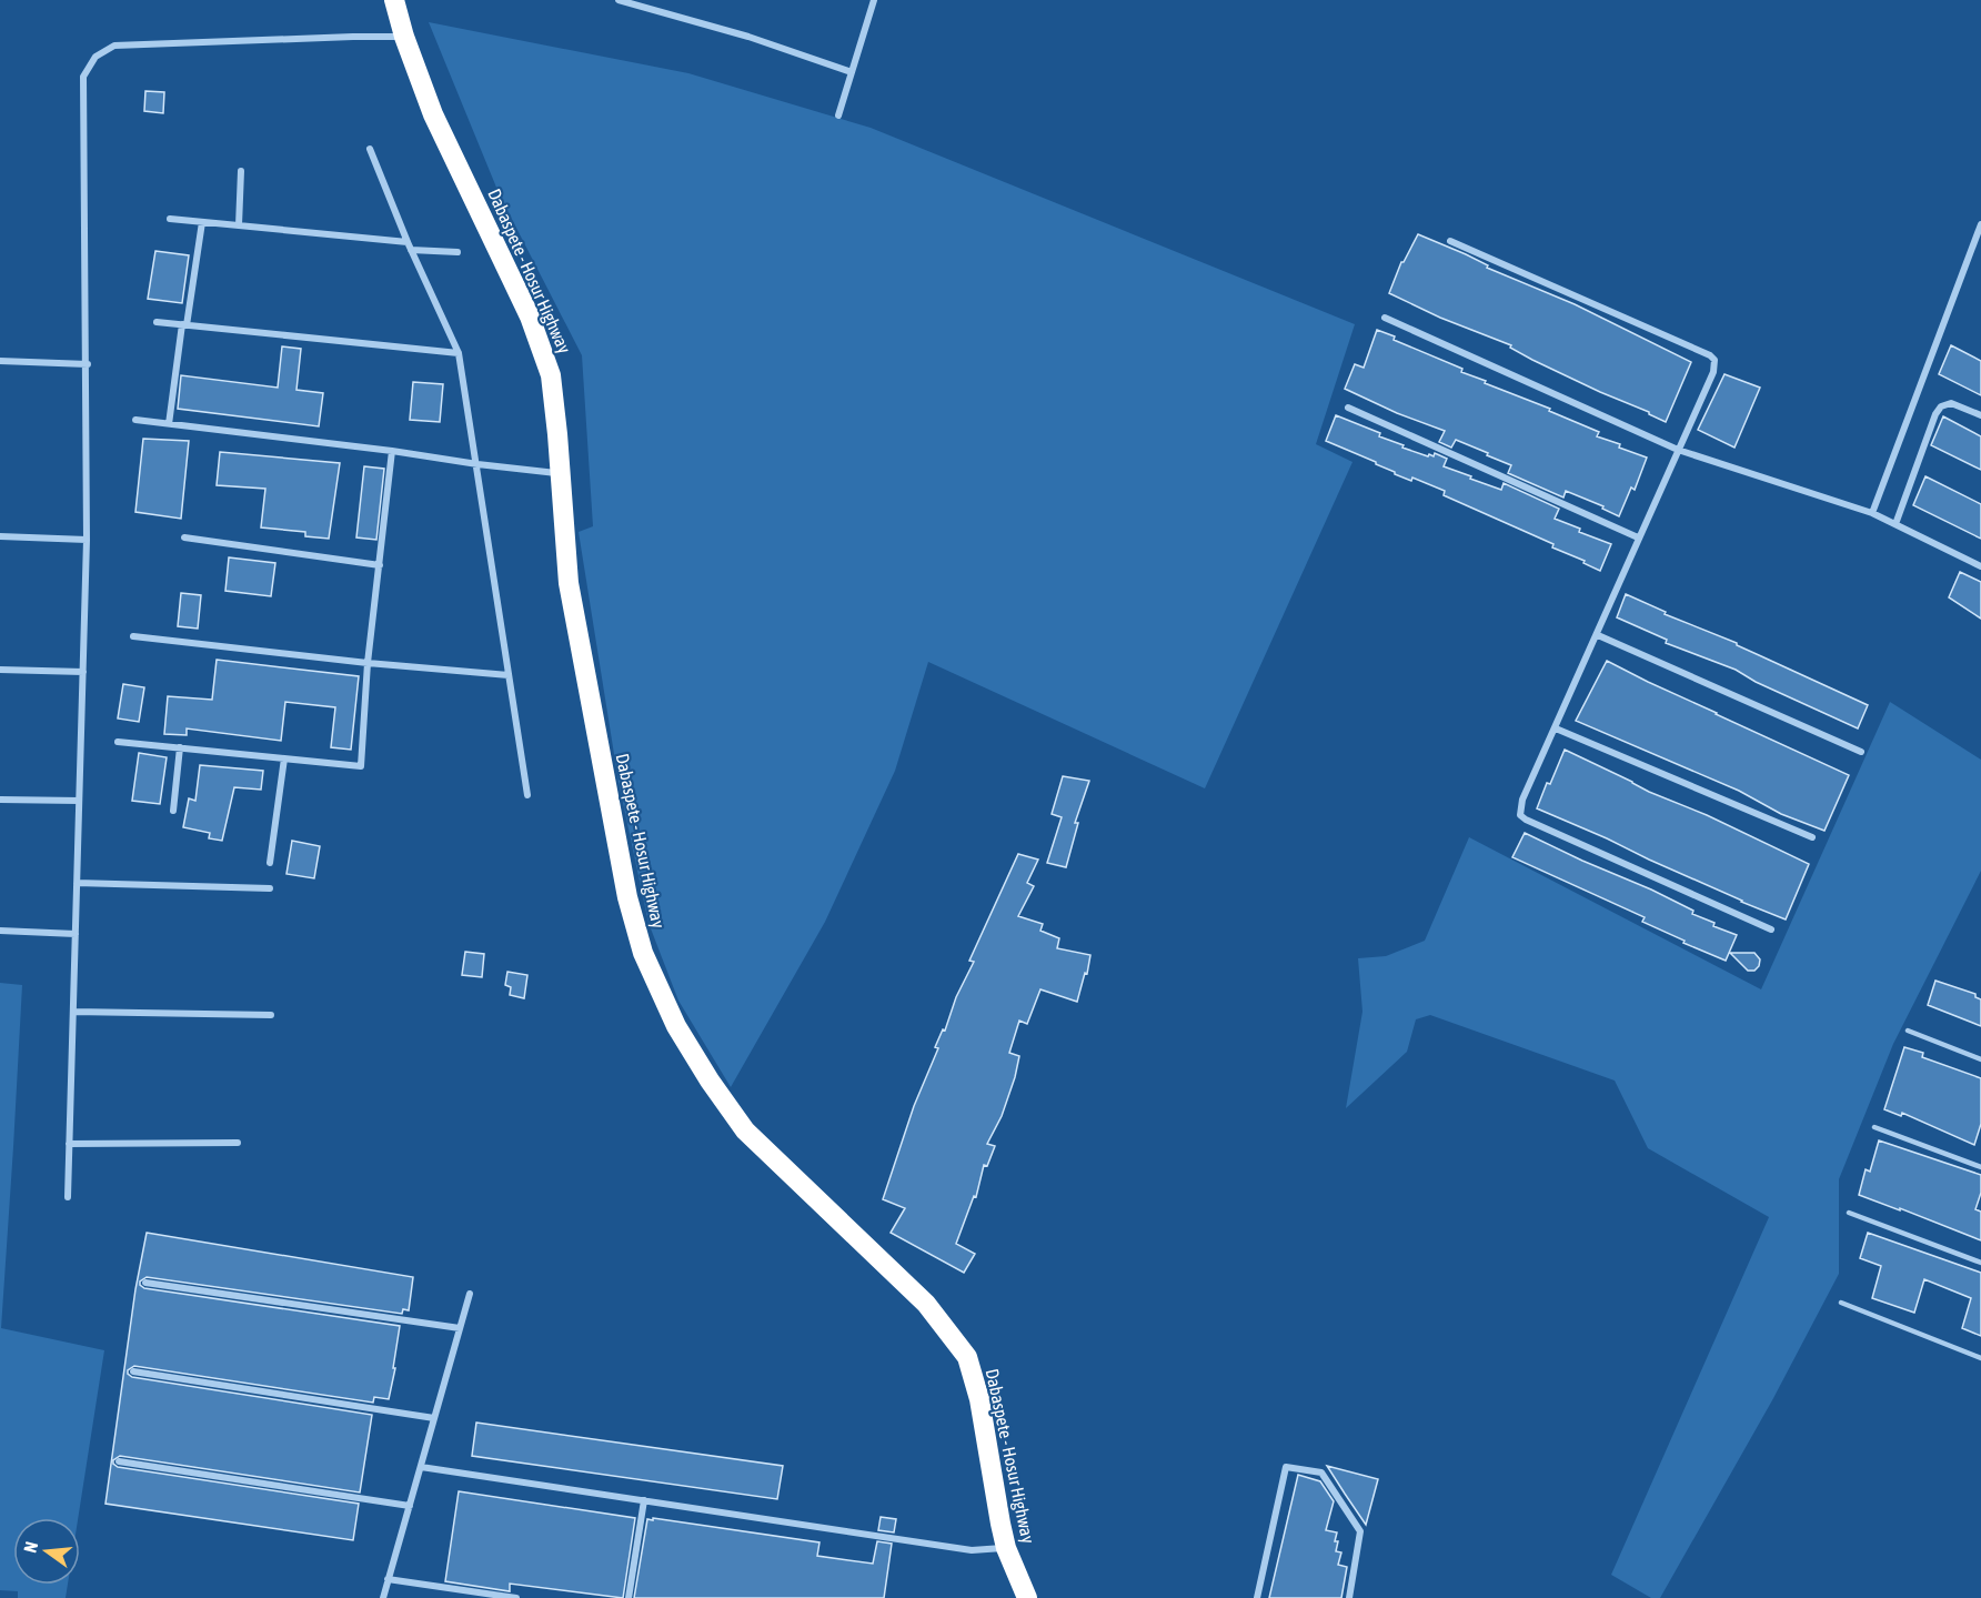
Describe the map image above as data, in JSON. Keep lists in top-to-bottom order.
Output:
{
  "streets": {
    "highway": ["Dabaspete - Hosur Highway"]
  },
  "north": "left"
}
